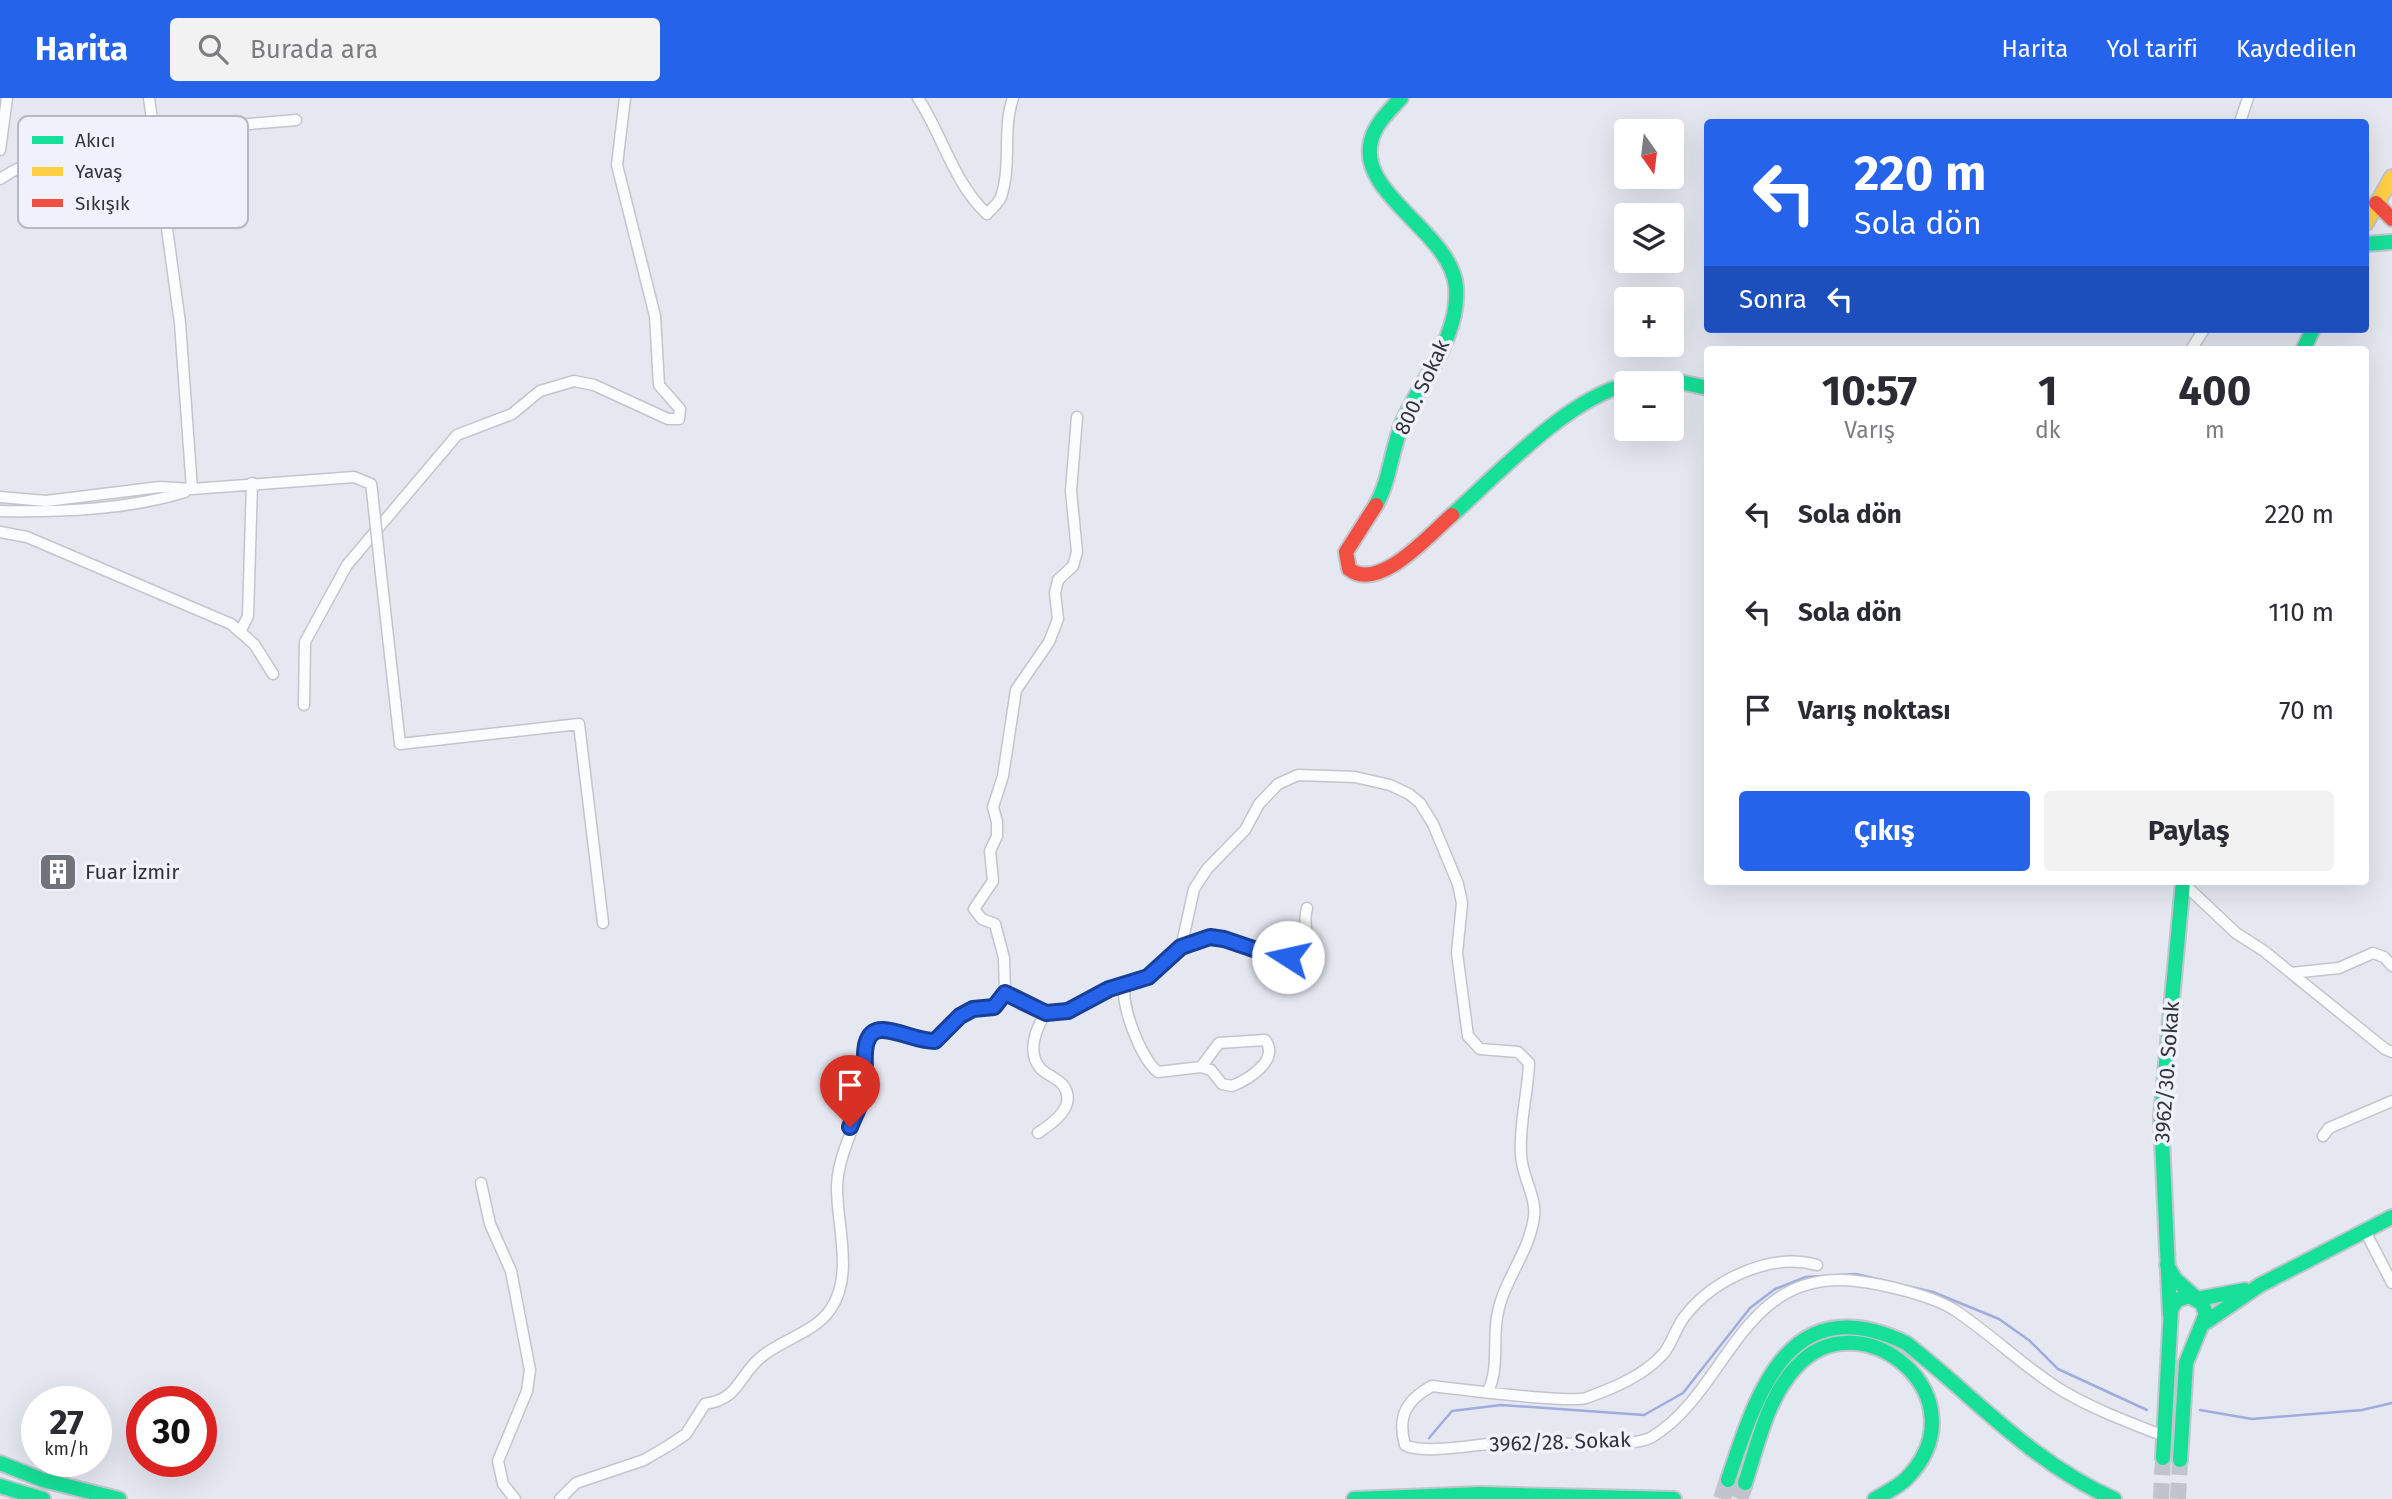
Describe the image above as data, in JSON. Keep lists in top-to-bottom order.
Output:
{
  "streets": {
    "main road": ["800. Sokak", "3962/30. Sokak"],
    "street": ["3962/28. Sokak"]
  },
  "crossings": [
    ["3962/30. Sokak", "3962/28. Sokak"]
  ],
  "places": {
    "building": ["Fuar İzmir"]
  },
  "legend": ["Akıcı", "Yavaş", "Sıkışık"],
  "north": "bottom",
  "page": {
    "header": "Harita",
    "search": "Burada ara",
    "nav": ["Harita", "Yol tarifi", "Kaydedilen"],
    "map_buttons": ["+", "−"],
    "turn": ["220 m", "Sola dön"],
    "then": "Sonra",
    "eta": [
      "10:57",
      "Varış",
      "1",
      "dk",
      "400",
      "m"
    ],
    "list": [
      {
        "name": "Sola dön",
        "value": "220 m"
      },
      {
        "name": "Sola dön",
        "value": "110 m"
      },
      {
        "name": "Varış noktası",
        "value": "70 m"
      }
    ],
    "buttons": ["Çıkış", "Paylaş"],
    "speed": "27 km/h",
    "limit": "30"
  }
}
